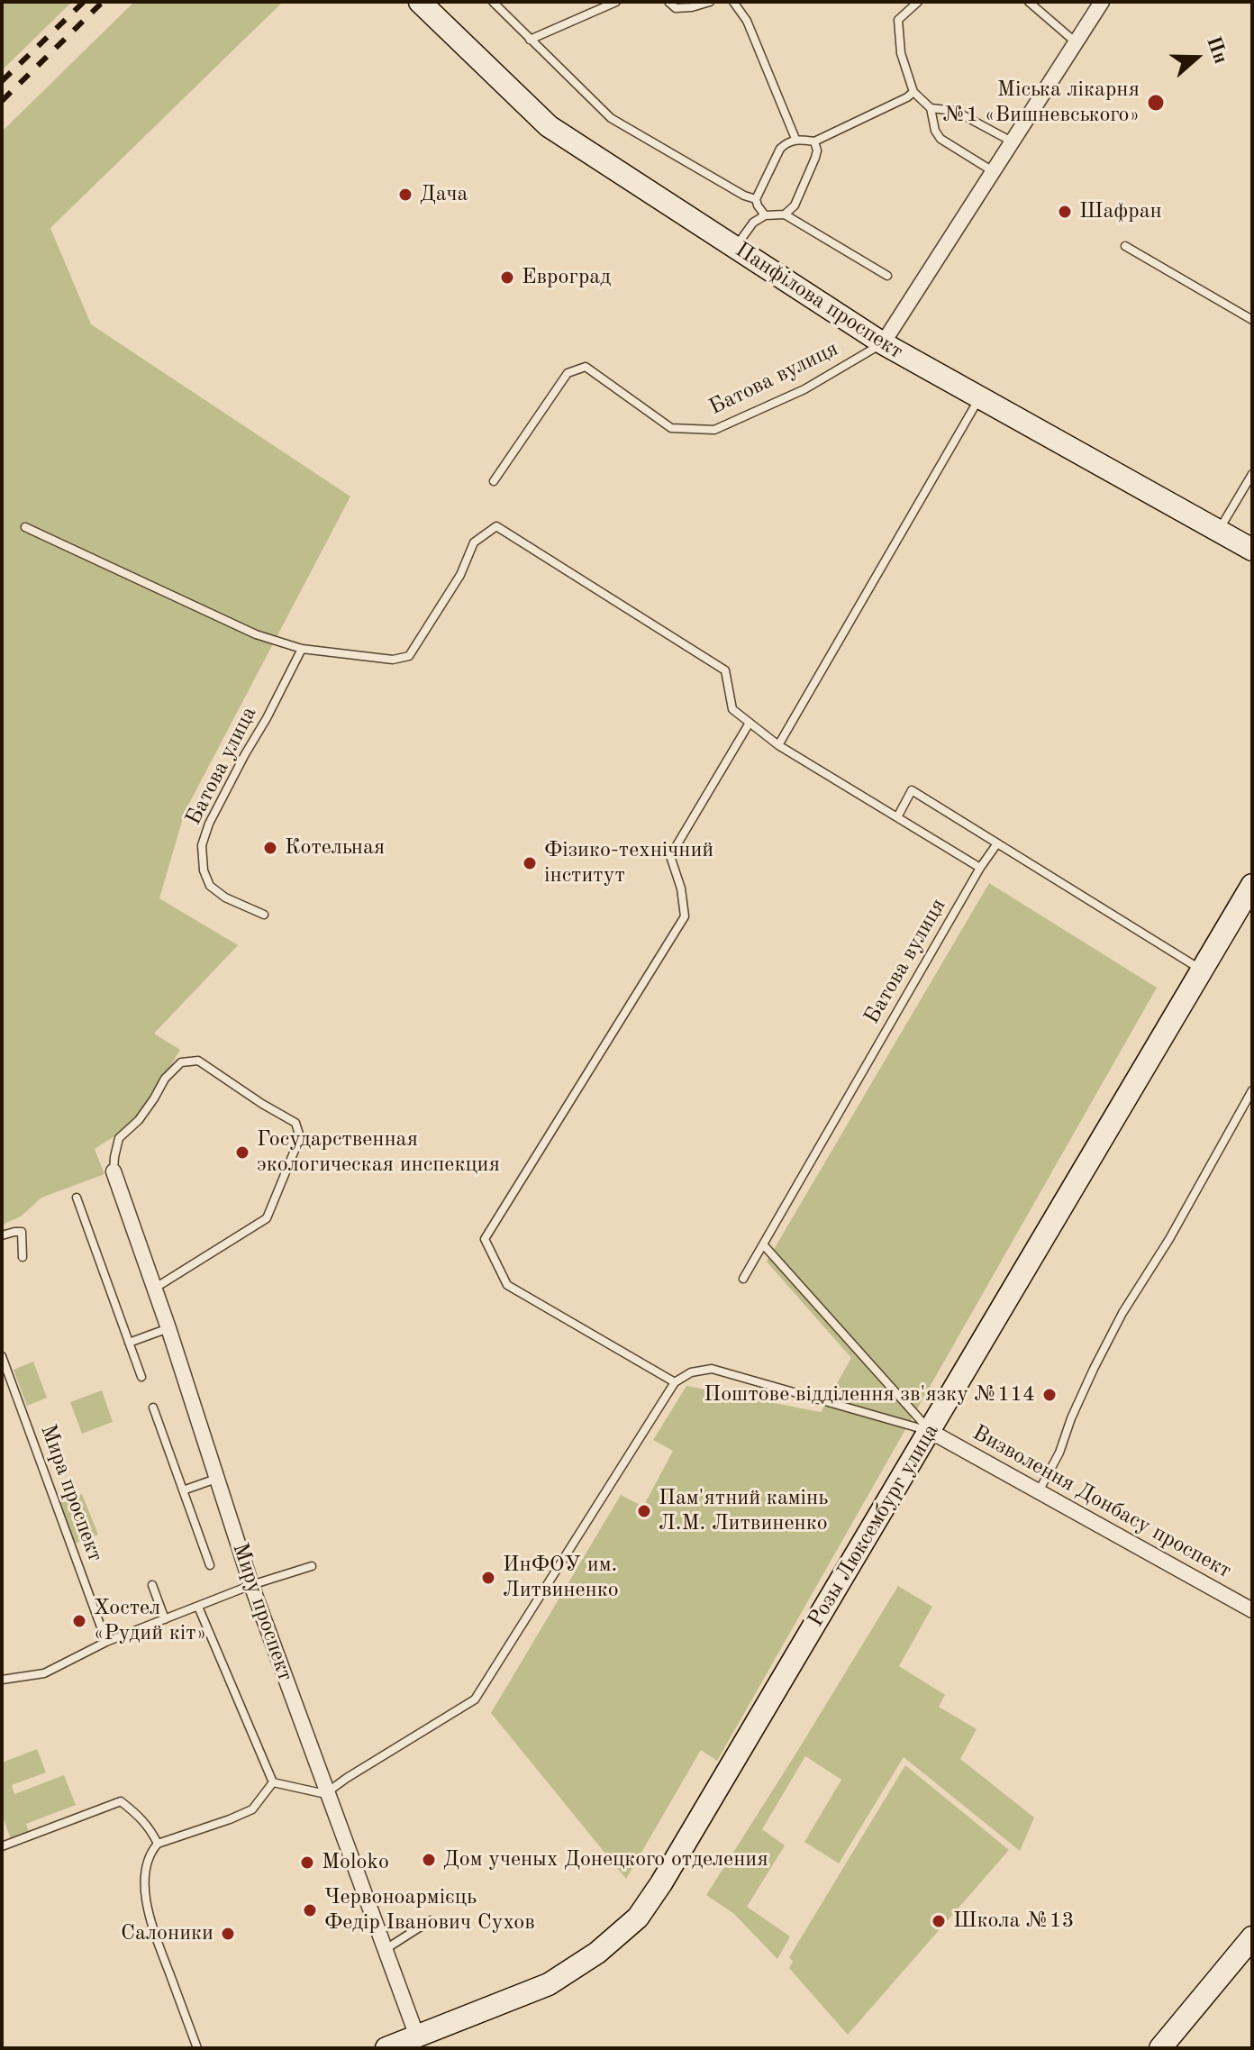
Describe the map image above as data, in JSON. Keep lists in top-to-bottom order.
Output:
{
  "streets": {
    "street": [
      "Панфілова проспект",
      "Визволення Донбасу проспект",
      "Розы Люксембург улица",
      "Миру проспект"
    ],
    "lane": ["Батова вулиця", "Батова улица", "Мира проспект"]
  },
  "crossings": [
    ["Панфілова проспект", "Батова вулиця"],
    ["Визволення Донбасу проспект", "Розы Люксембург улица"],
    ["Розы Люксембург улица", "Миру проспект"]
  ],
  "places": [
    "Міська лікарня №1 «Вишневського»",
    "Дача",
    "Шафран",
    "Евроград",
    "Котельная",
    "Фізико-технічний інститут",
    "Государственная экологическая инспекция",
    "Поштове відділення зв'язку №114",
    "Пам'ятний камінь Л.М. Литвиненко",
    "ИнФОУ им. Литвиненко",
    "Хостел «Рудий кіт»",
    "Дом ученых Донецкого отделения",
    "Moloko",
    "Червоноармієць Федір Іванович Сухов",
    "Школа №13",
    "Салоники"
  ],
  "north": "right"
}
